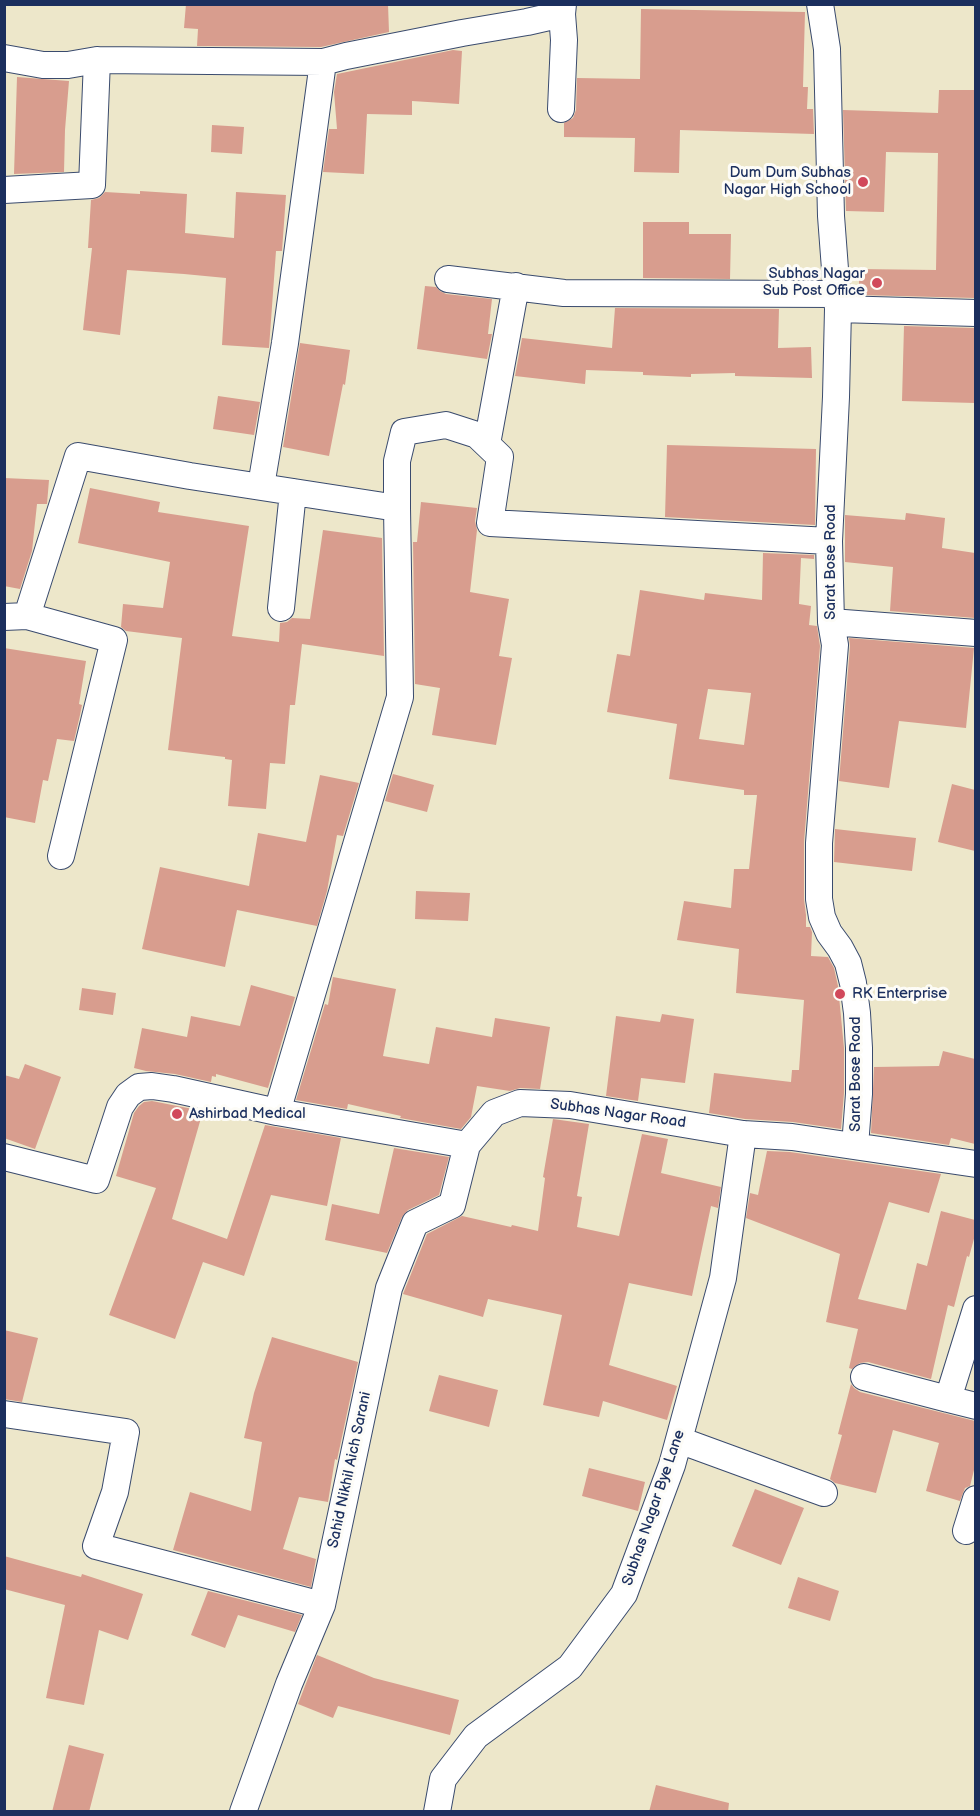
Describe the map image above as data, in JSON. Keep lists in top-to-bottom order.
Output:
{
  "streets": {
    "street": [
      "Sarat Bose Road",
      "Subhas Nagar Road",
      "Sahid Nikhil Aich Sarani",
      "Subhas Nagar Bye Lane"
    ]
  },
  "crossings": [
    ["Sarat Bose Road", "Subhas Nagar Road"],
    ["Subhas Nagar Road", "Sahid Nikhil Aich Sarani"],
    ["Subhas Nagar Road", "Subhas Nagar Bye Lane"]
  ],
  "places": [
    "Dum Dum Subhas Nagar High School",
    "Subhas Nagar Sub Post Office",
    "RK Enterprise",
    "Ashirbad Medical"
  ]
}
